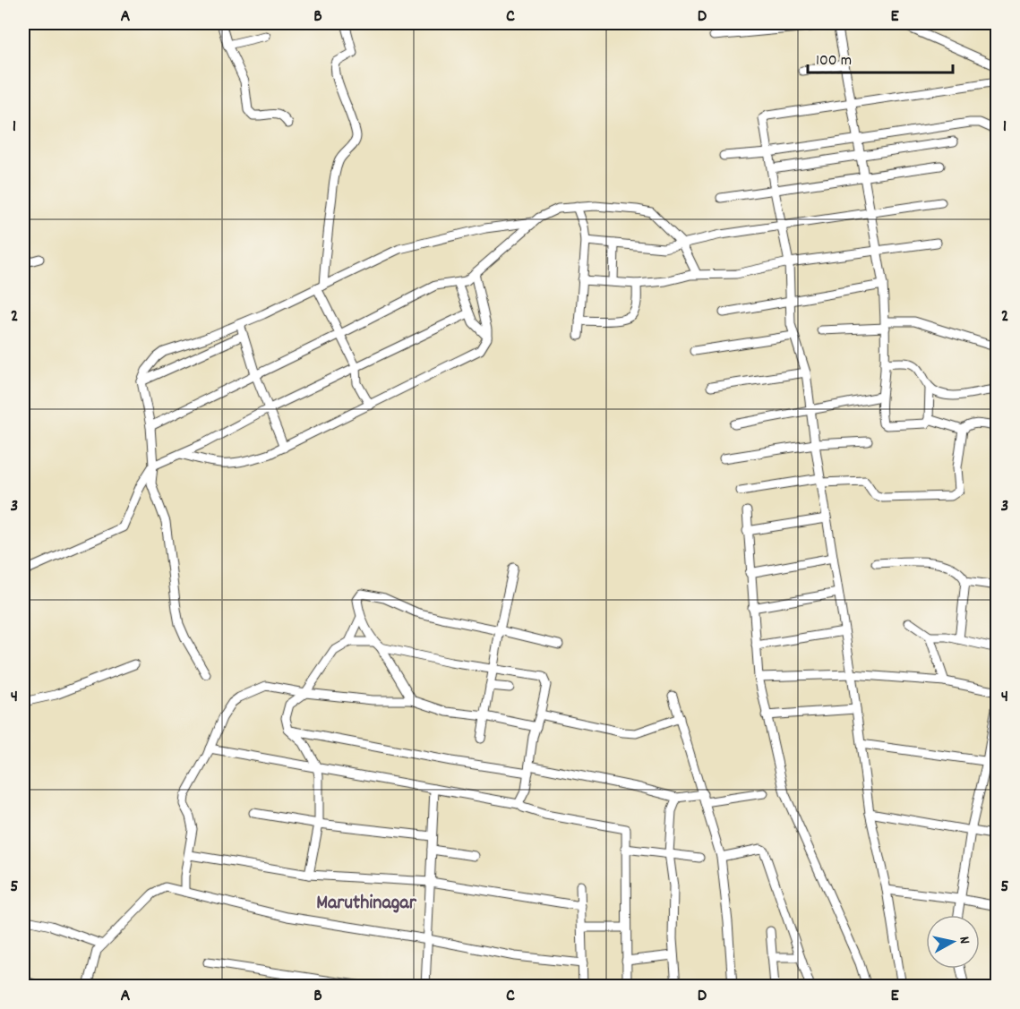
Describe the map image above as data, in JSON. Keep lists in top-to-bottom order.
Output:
{
  "districts": ["Maruthinagar"],
  "scale_bar": "100 m",
  "north": "right",
  "grid": {
    "columns": [
      "A",
      "B",
      "C",
      "D",
      "E"
    ],
    "rows": [
      "1",
      "2",
      "3",
      "4",
      "5"
    ]
  }
}
